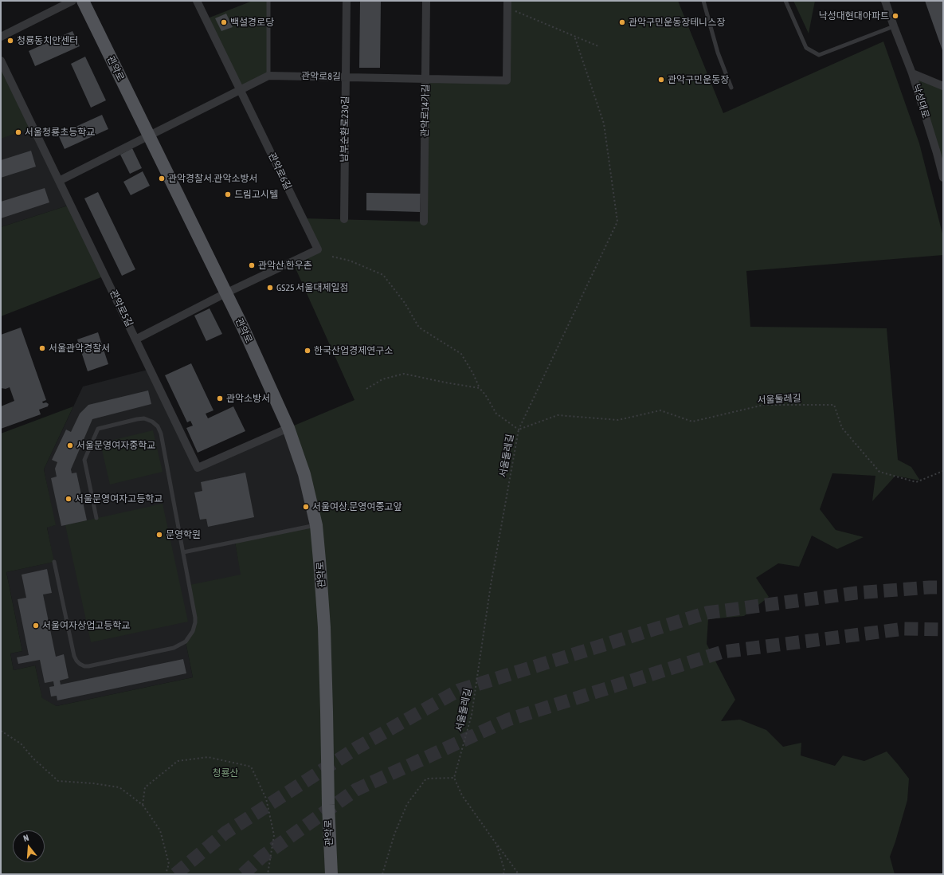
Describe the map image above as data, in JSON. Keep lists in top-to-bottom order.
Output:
{
  "streets": {
    "main road": ["관악로"],
    "street": [
      "관악로8길",
      "낙성대로",
      "관악로14가길",
      "남부순환로230길",
      "관악로6길",
      "관악로5길"
    ],
    "path": ["서울둘레길"]
  },
  "crossings": [
    ["관악로", "관악로8길"],
    ["관악로", "관악로6길"],
    ["관악로", "관악로5길"],
    ["관악로8길", "관악로14가길"],
    ["관악로8길", "남부순환로230길"],
    ["관악로8길", "관악로6길"]
  ],
  "parks": ["청룡산"],
  "places": [
    "낙성대현대아파트",
    "백설경로당",
    "관악구민운동장테니스장",
    "청룡동치안센터",
    "관악구민운동장",
    "서울청룡초등학교",
    "관악경찰서.관악소방서",
    "드림고시텔",
    "관악산 한우촌",
    "GS25 서울대제일점",
    "서울관악경찰서",
    "한국산업경제연구소",
    "관악소방서",
    "서울문영여자중학교",
    "서울문영여자고등학교",
    "서울여상.문영여중고앞",
    "문영학원",
    "서울여자상업고등학교"
  ],
  "north": "top"
}
